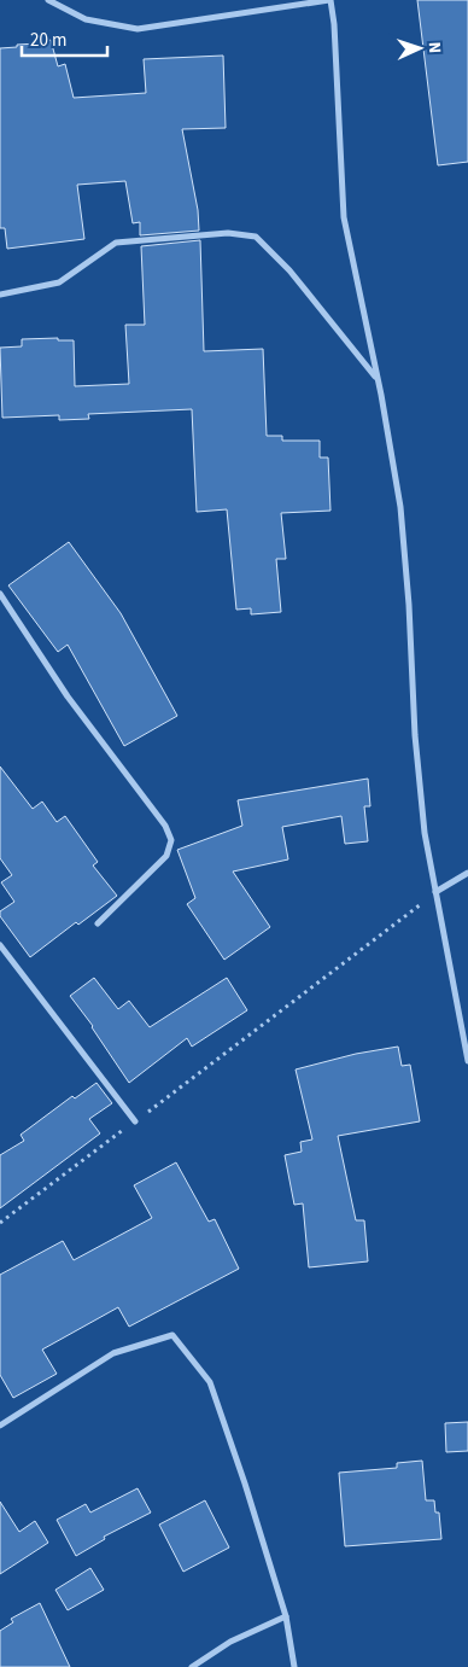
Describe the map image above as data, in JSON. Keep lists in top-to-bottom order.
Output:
{
  "scale_bar": "20 m",
  "north": "right"
}
